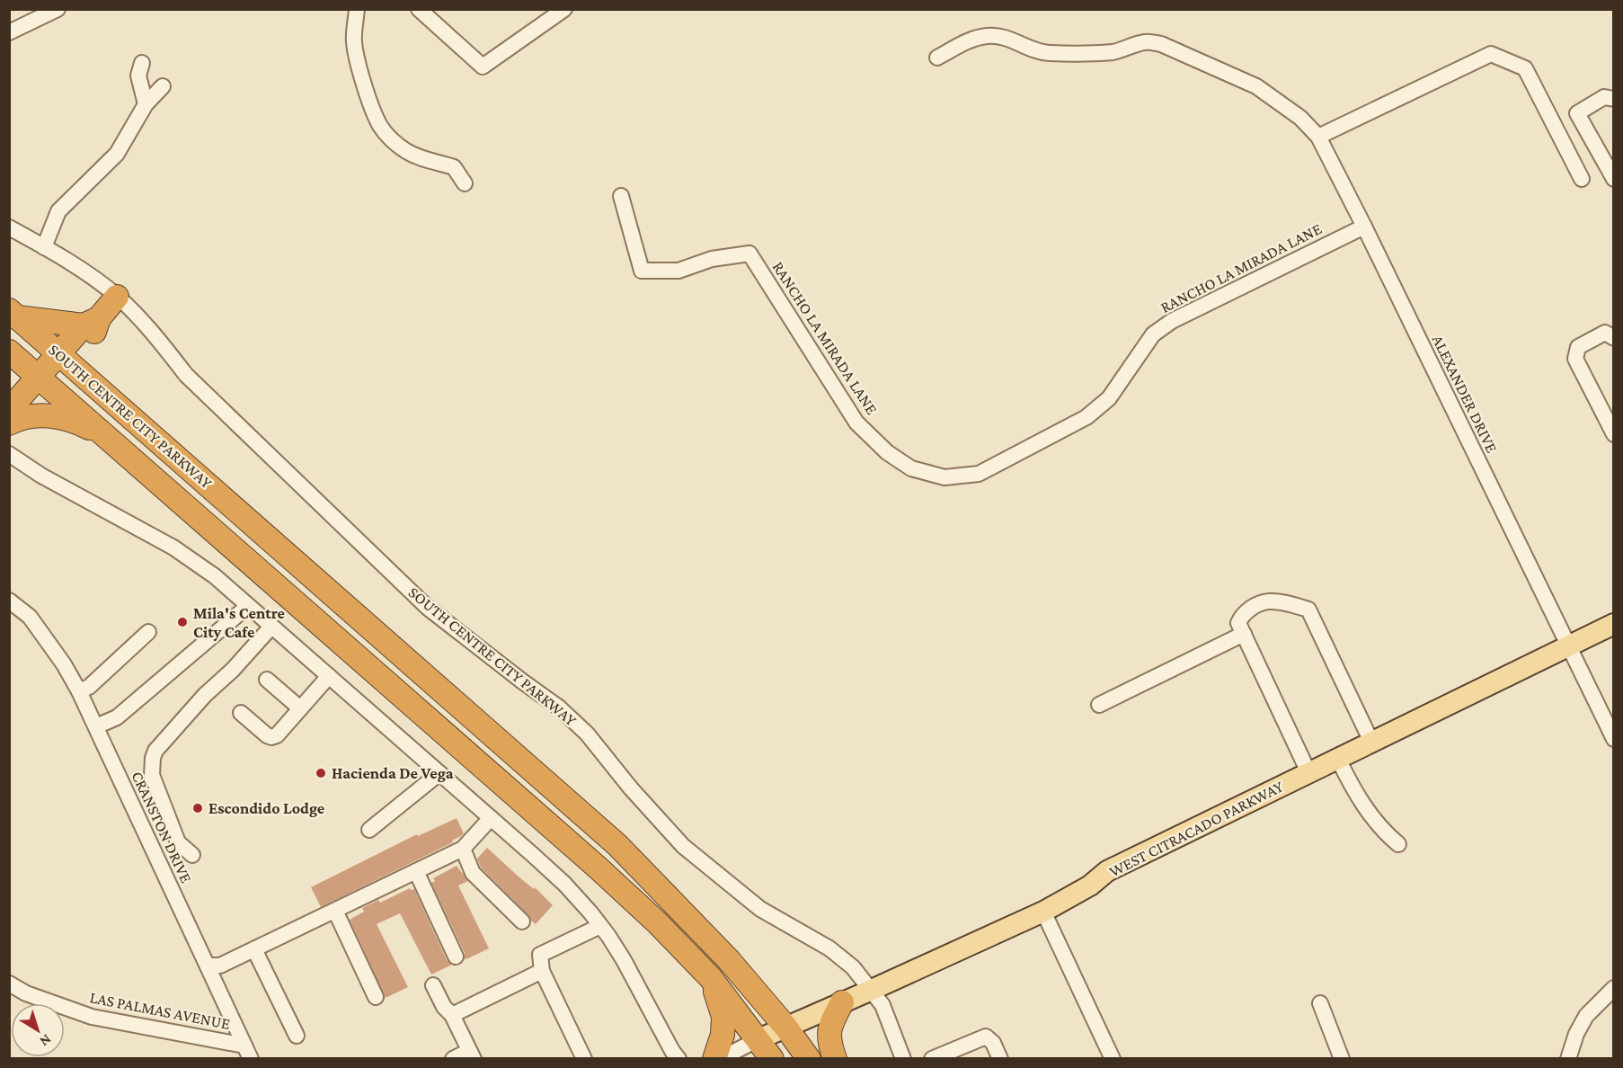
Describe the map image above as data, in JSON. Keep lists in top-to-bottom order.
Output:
{
  "streets": {
    "highway": ["SOUTH CENTRE CITY PARKWAY"],
    "main road": ["WEST CITRACADO PARKWAY"],
    "street": [
      "RANCHO LA MIRADA LANE",
      "ALEXANDER DRIVE",
      "CRANSTON DRIVE",
      "LAS PALMAS AVENUE"
    ]
  },
  "crossings": [
    ["RANCHO LA MIRADA LANE", "ALEXANDER DRIVE"],
    ["ALEXANDER DRIVE", "WEST CITRACADO PARKWAY"],
    ["SOUTH CENTRE CITY PARKWAY", "WEST CITRACADO PARKWAY"],
    ["CRANSTON DRIVE", "LAS PALMAS AVENUE"]
  ],
  "places": ["Mila's Centre City Cafe", "Hacienda De Vega", "Escondido Lodge"],
  "north": "bottom right"
}
